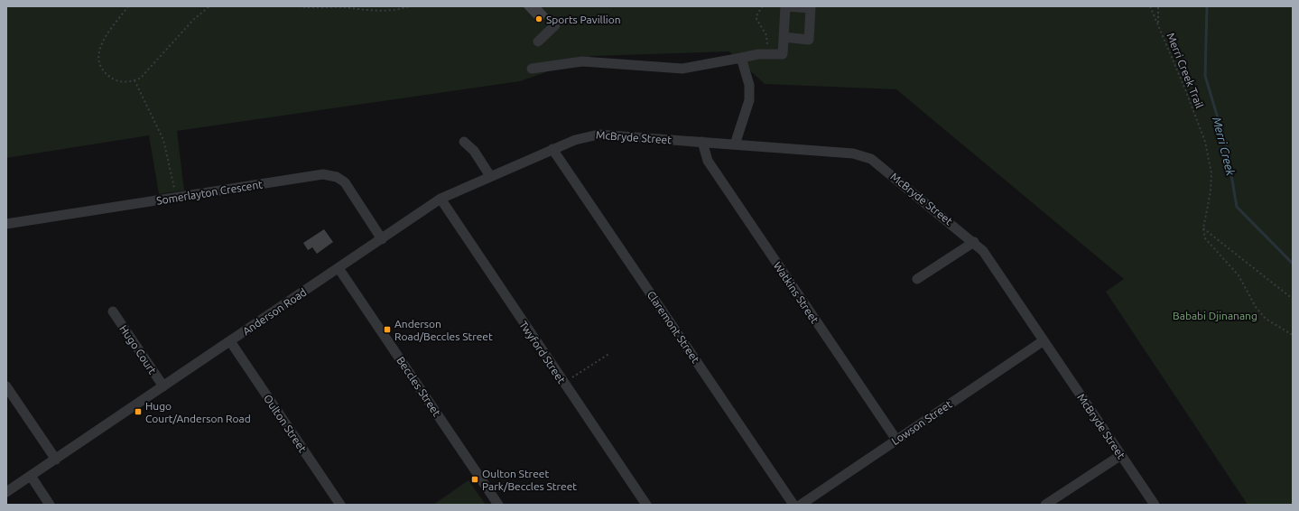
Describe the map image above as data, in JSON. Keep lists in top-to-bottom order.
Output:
{
  "streets": {
    "street": [
      "McBryde Street",
      "Somerlayton Crescent",
      "Watkins Street",
      "Anderson Road",
      "Claremont Street",
      "Hugo Court",
      "Twyford Street",
      "Beccles Street",
      "Lowson Street",
      "Oulton Street"
    ],
    "path": ["Merri Creek Trail"]
  },
  "crossings": [
    ["McBryde Street", "Watkins Street"],
    ["McBryde Street", "Anderson Road"],
    ["McBryde Street", "Claremont Street"],
    ["McBryde Street", "Lowson Street"],
    ["Somerlayton Crescent", "Anderson Road"],
    ["Watkins Street", "Lowson Street"],
    ["Anderson Road", "Claremont Street"],
    ["Anderson Road", "Hugo Court"],
    ["Anderson Road", "Twyford Street"],
    ["Anderson Road", "Beccles Street"],
    ["Anderson Road", "Oulton Street"]
  ],
  "water": ["Merri Creek"],
  "parks": ["Bababi Djinanang"],
  "places": {
    "other": ["Sports Pavillion"],
    "transit": ["Anderson Road/Beccles Street", "Hugo Court/Anderson Road", "Oulton Street Park/Beccles Street"]
  }
}
